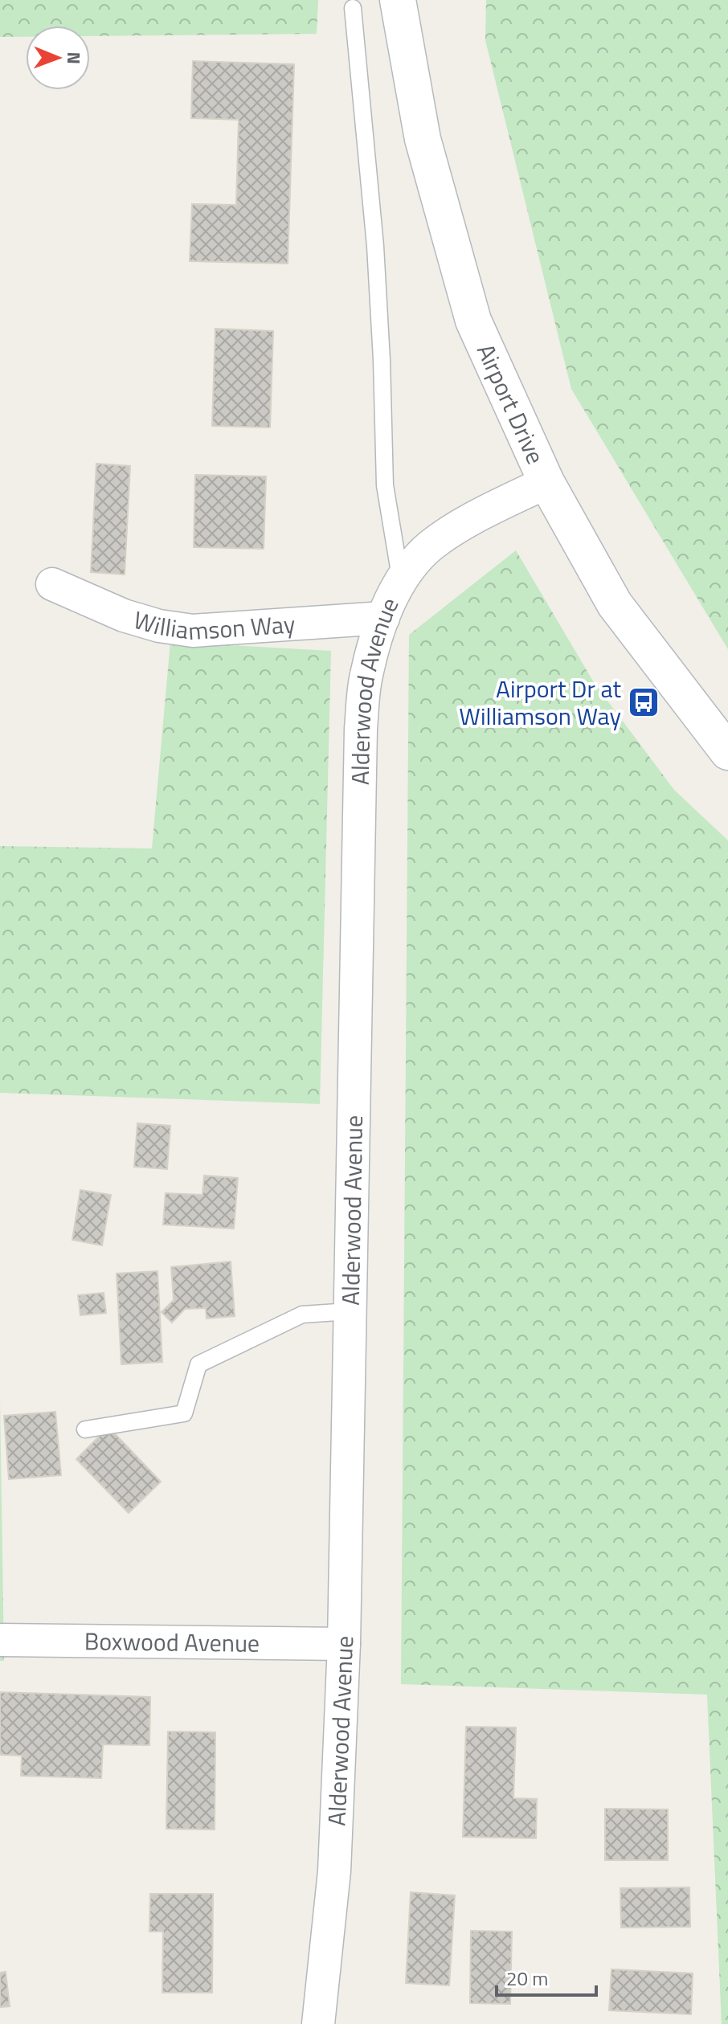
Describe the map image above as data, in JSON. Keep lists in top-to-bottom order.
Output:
{
  "streets": {
    "main road": ["Airport Drive"],
    "street": ["Williamson Way", "Alderwood Avenue", "Boxwood Avenue"]
  },
  "crossings": [
    ["Airport Drive", "Alderwood Avenue"],
    ["Williamson Way", "Alderwood Avenue"],
    ["Alderwood Avenue", "Boxwood Avenue"]
  ],
  "places": {
    "bus stop": ["Airport Dr at Williamson Way"]
  },
  "scale_bar": "20 m",
  "north": "right"
}
